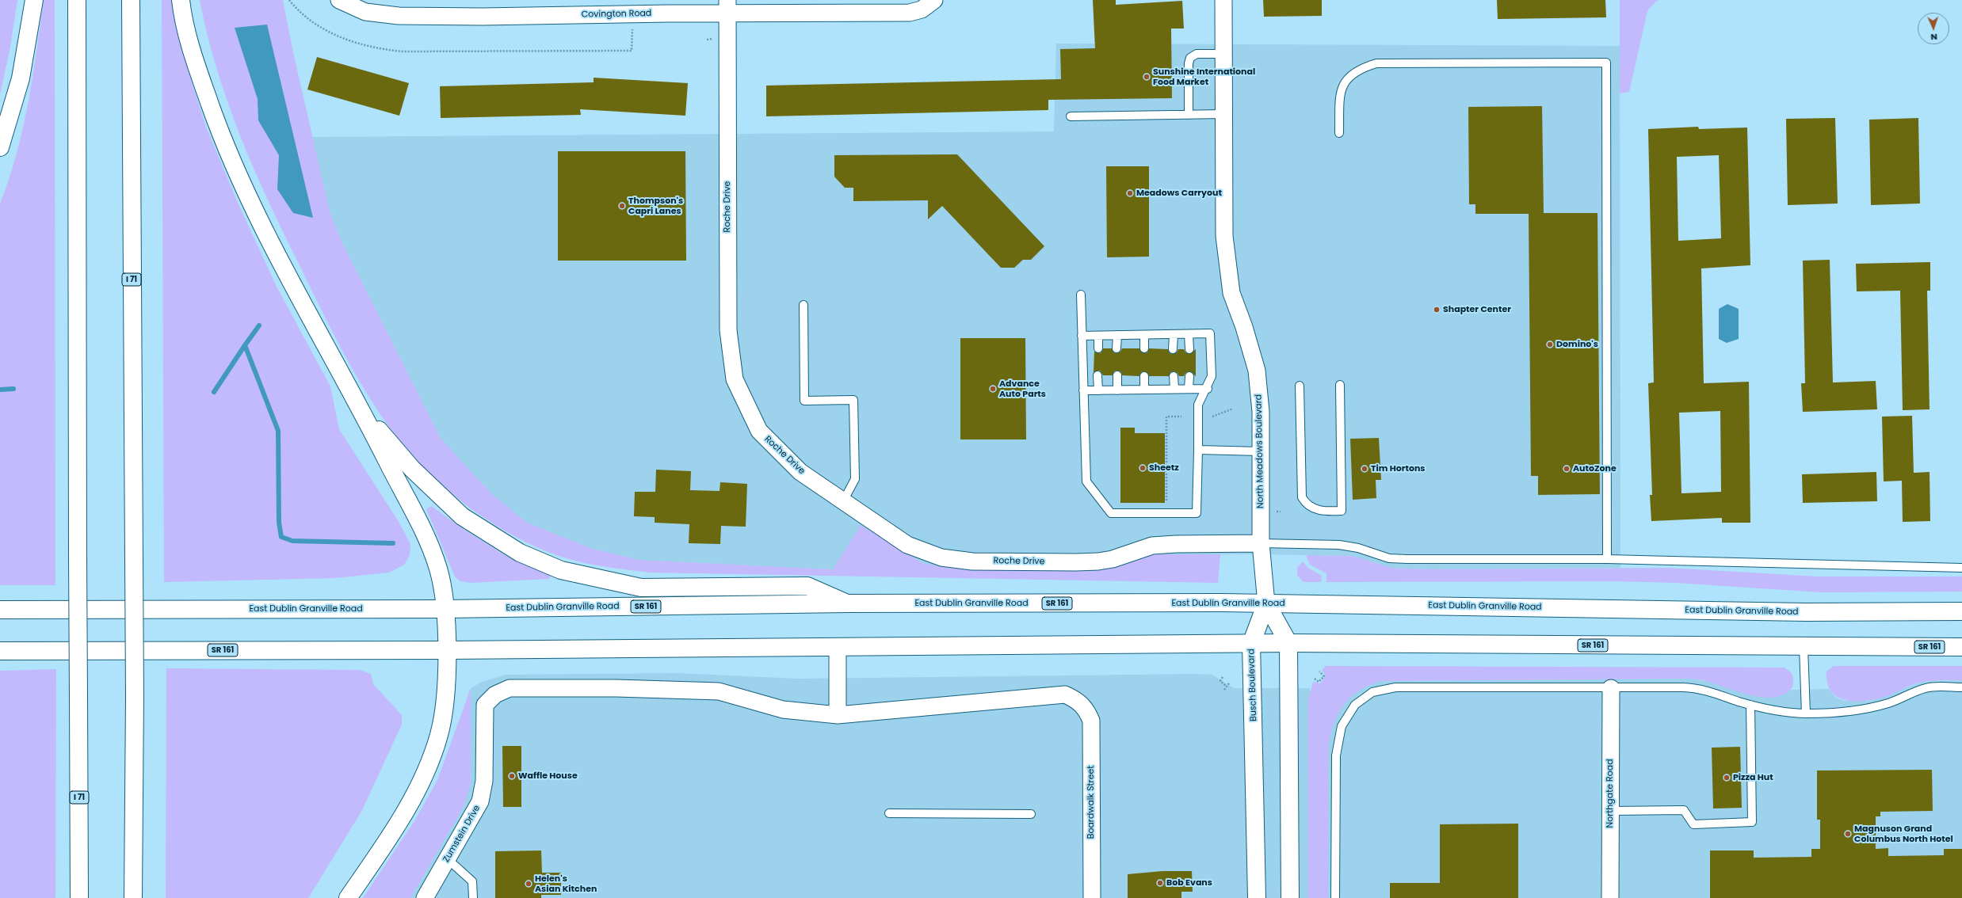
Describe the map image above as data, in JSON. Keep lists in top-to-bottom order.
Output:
{
  "streets": {
    "main road": [
      "I 71",
      "East Dublin Granville Road",
      "SR 161",
      "Busch Boulevard"
    ],
    "street": [
      "Covington Road",
      "Roche Drive",
      "North Meadows Boulevard",
      "Northgate Road",
      "Boardwalk Street",
      "Zumstein Drive"
    ]
  },
  "crossings": [
    ["Covington Road", "Roche Drive"],
    ["Roche Drive", "North Meadows Boulevard"],
    ["North Meadows Boulevard", "East Dublin Granville Road"],
    ["North Meadows Boulevard", "Busch Boulevard"],
    ["East Dublin Granville Road", "Busch Boulevard"],
    ["SR 161", "Busch Boulevard"],
    ["Boardwalk Street", "Zumstein Drive"]
  ],
  "places": [
    "Sunshine International Food Market",
    "Meadows Carryout",
    "Thompson's Capri Lanes",
    "Shapter Center",
    "Domino's",
    "Advance Auto Parts",
    "Sheetz",
    "Tim Hortons",
    "AutoZone",
    "Waffle House",
    "Pizza Hut",
    "Magnuson Grand Columbus North Hotel",
    "Bob Evans",
    "Helen's Asian Kitchen"
  ],
  "north": "bottom"
}
